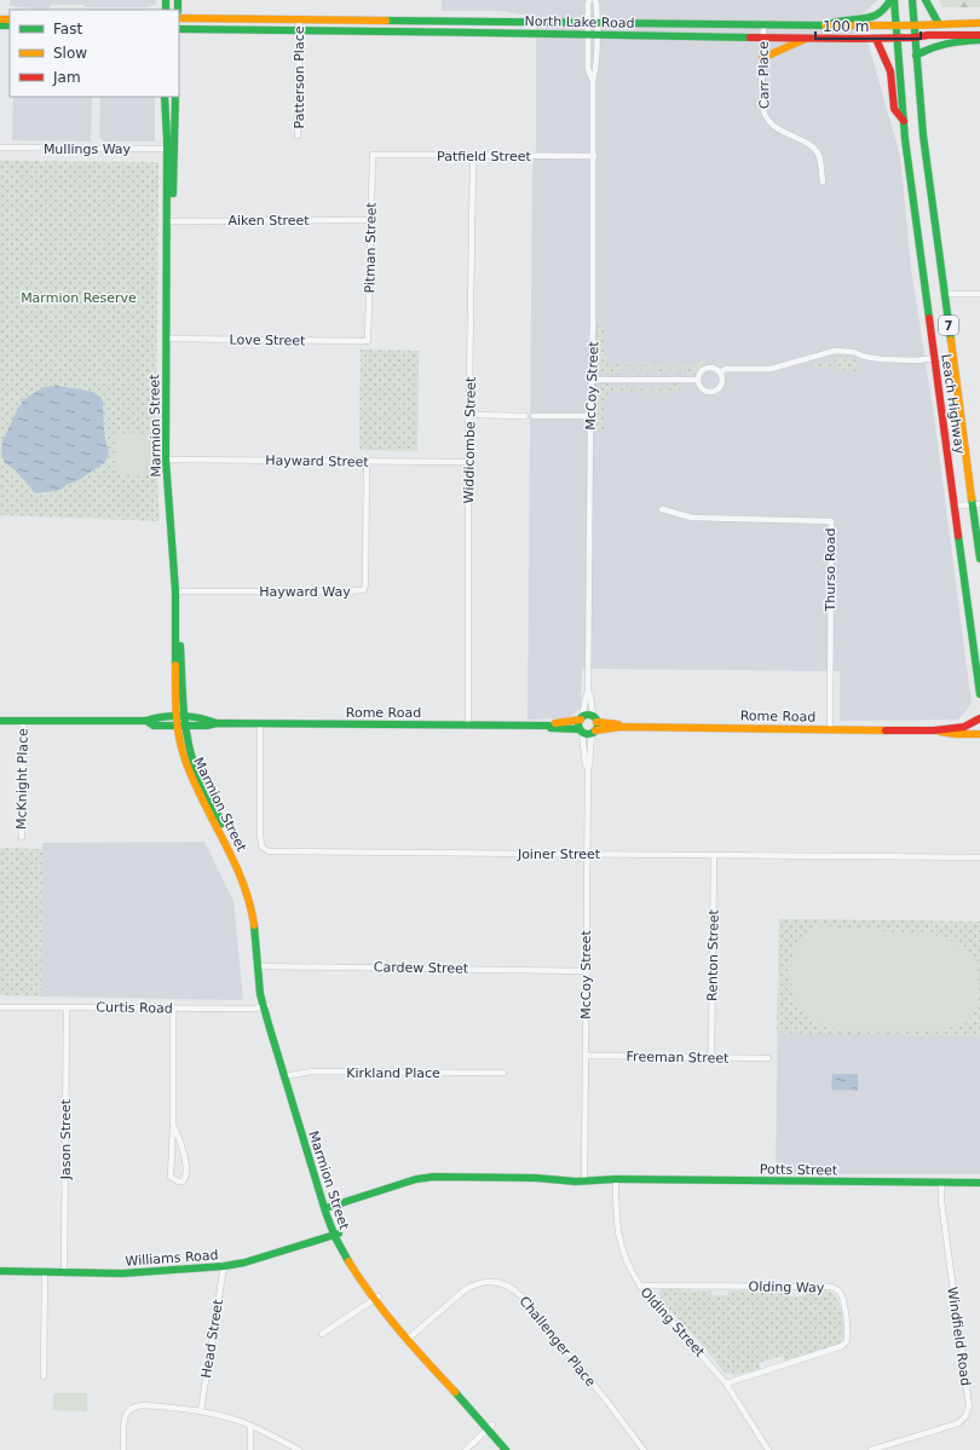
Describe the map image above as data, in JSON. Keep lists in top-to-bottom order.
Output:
{
  "streets": {
    "main road": [
      "North Lake Road",
      "7",
      "Leach Highway",
      "Marmion Street",
      "Rome Road",
      "Potts Street",
      "Williams Road"
    ],
    "street": [
      "Carr Place",
      "Patterson Place",
      "Mullings Way",
      "Patfield Street",
      "Aiken Street",
      "Pitman Street",
      "Love Street",
      "McCoy Street",
      "Widdicombe Street",
      "Hayward Street",
      "Thurso Road",
      "Hayward Way",
      "McKnight Place",
      "Joiner Street",
      "Renton Street",
      "Cardew Street",
      "Curtis Road",
      "Freeman Street",
      "Kirkland Place",
      "Jason Street",
      "Olding Way",
      "Olding Street",
      "Windfield Road",
      "Head Street",
      "Challenger Place"
    ]
  },
  "crossings": [
    ["North Lake Road", "Carr Place"],
    ["North Lake Road", "Patterson Place"],
    ["North Lake Road", "McCoy Street"],
    ["North Lake Road", "Leach Highway"],
    ["Mullings Way", "Marmion Street"],
    ["Patfield Street", "Pitman Street"],
    ["Patfield Street", "McCoy Street"],
    ["Patfield Street", "Widdicombe Street"],
    ["Aiken Street", "Pitman Street"],
    ["Aiken Street", "Marmion Street"],
    ["Pitman Street", "Love Street"],
    ["Love Street", "Marmion Street"],
    ["McCoy Street", "Rome Road"],
    ["McCoy Street", "Joiner Street"],
    ["McCoy Street", "Cardew Street"],
    ["McCoy Street", "Freeman Street"],
    ["McCoy Street", "Potts Street"],
    ["Marmion Street", "Hayward Street"],
    ["Marmion Street", "Hayward Way"],
    ["Marmion Street", "Rome Road"],
    ["Marmion Street", "Cardew Street"],
    ["Marmion Street", "Curtis Road"],
    ["Marmion Street", "Kirkland Place"],
    ["Marmion Street", "Potts Street"],
    ["Marmion Street", "Williams Road"],
    ["Marmion Street", "Challenger Place"],
    ["Widdicombe Street", "Hayward Street"],
    ["Widdicombe Street", "Rome Road"],
    ["Hayward Street", "Hayward Way"],
    ["Thurso Road", "Rome Road"],
    ["Rome Road", "McKnight Place"],
    ["Rome Road", "Joiner Street"],
    ["Joiner Street", "Renton Street"],
    ["Renton Street", "Freeman Street"],
    ["Curtis Road", "Jason Street"],
    ["Jason Street", "Williams Road"],
    ["Potts Street", "Olding Street"],
    ["Potts Street", "Windfield Road"],
    ["Williams Road", "Head Street"],
    ["Olding Way", "Olding Street"]
  ],
  "parks": ["Marmion Reserve"],
  "legend": ["Fast", "Slow", "Jam"],
  "scale_bar": "100 m"
}
